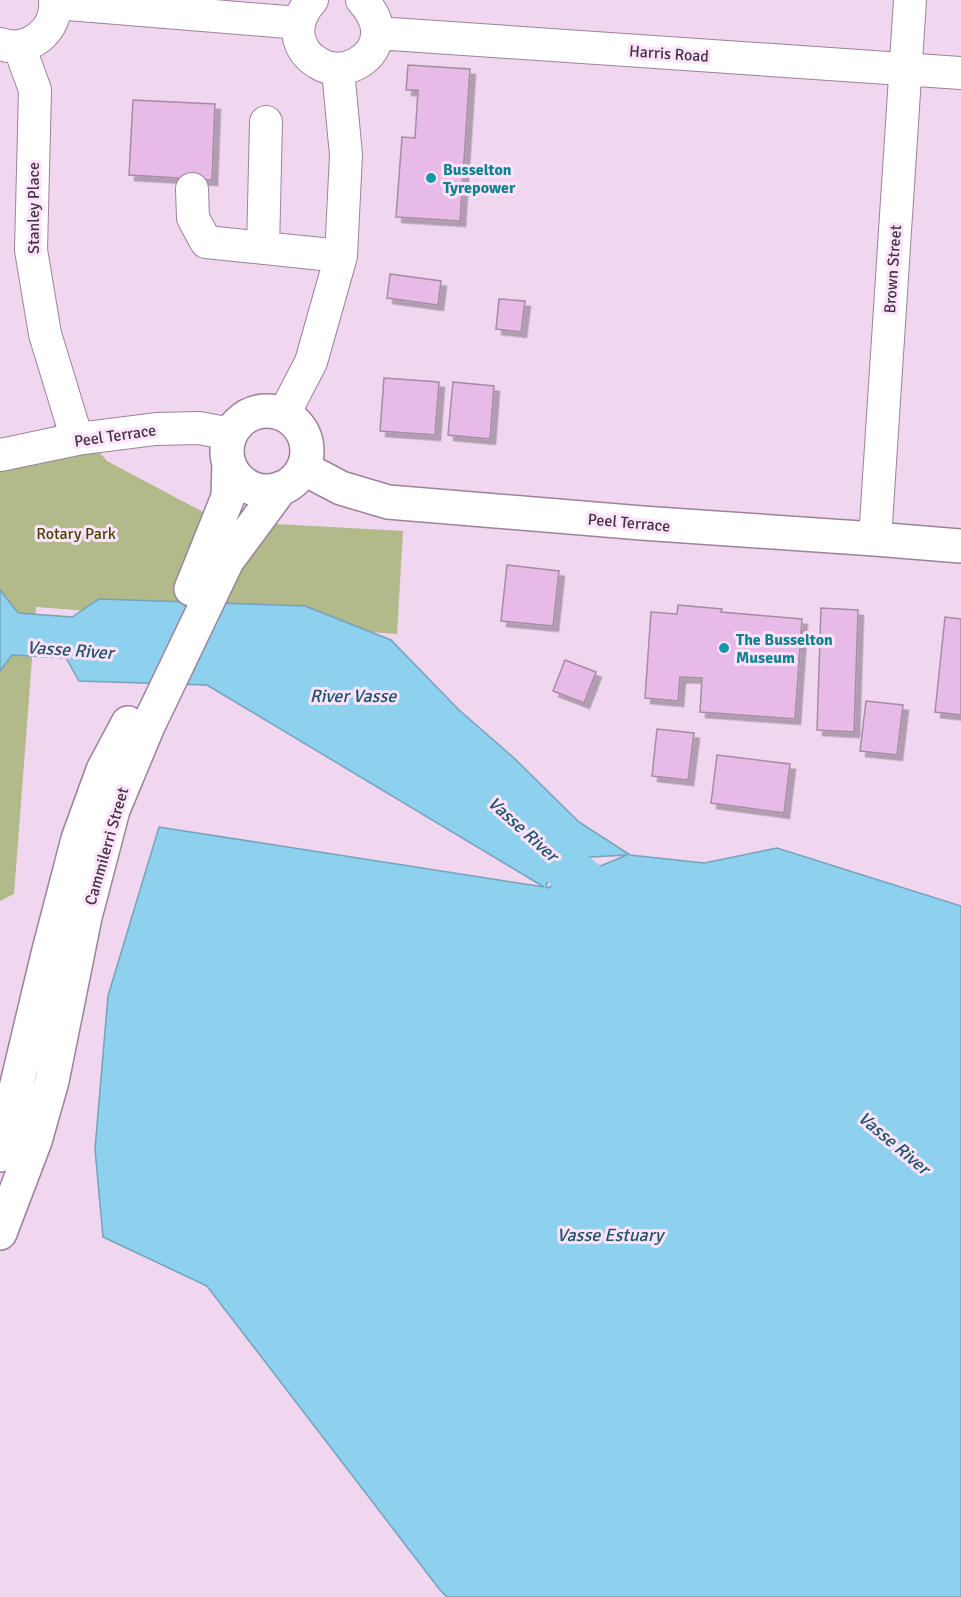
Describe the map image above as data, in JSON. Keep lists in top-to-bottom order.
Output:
{
  "streets": {
    "main road": ["Peel Terrace", "Cammilerri Street"],
    "street": ["Harris Road", "Stanley Place", "Brown Street"]
  },
  "crossings": [
    ["Harris Road", "Brown Street"],
    ["Stanley Place", "Peel Terrace"],
    ["Brown Street", "Peel Terrace"],
    ["Peel Terrace", "Cammilerri Street"]
  ],
  "water": ["Vasse River", "River Vasse", "Vasse Estuary"],
  "parks": ["Rotary Park"],
  "places": ["Busselton Tyrepower", "The Busselton Museum"]
}
